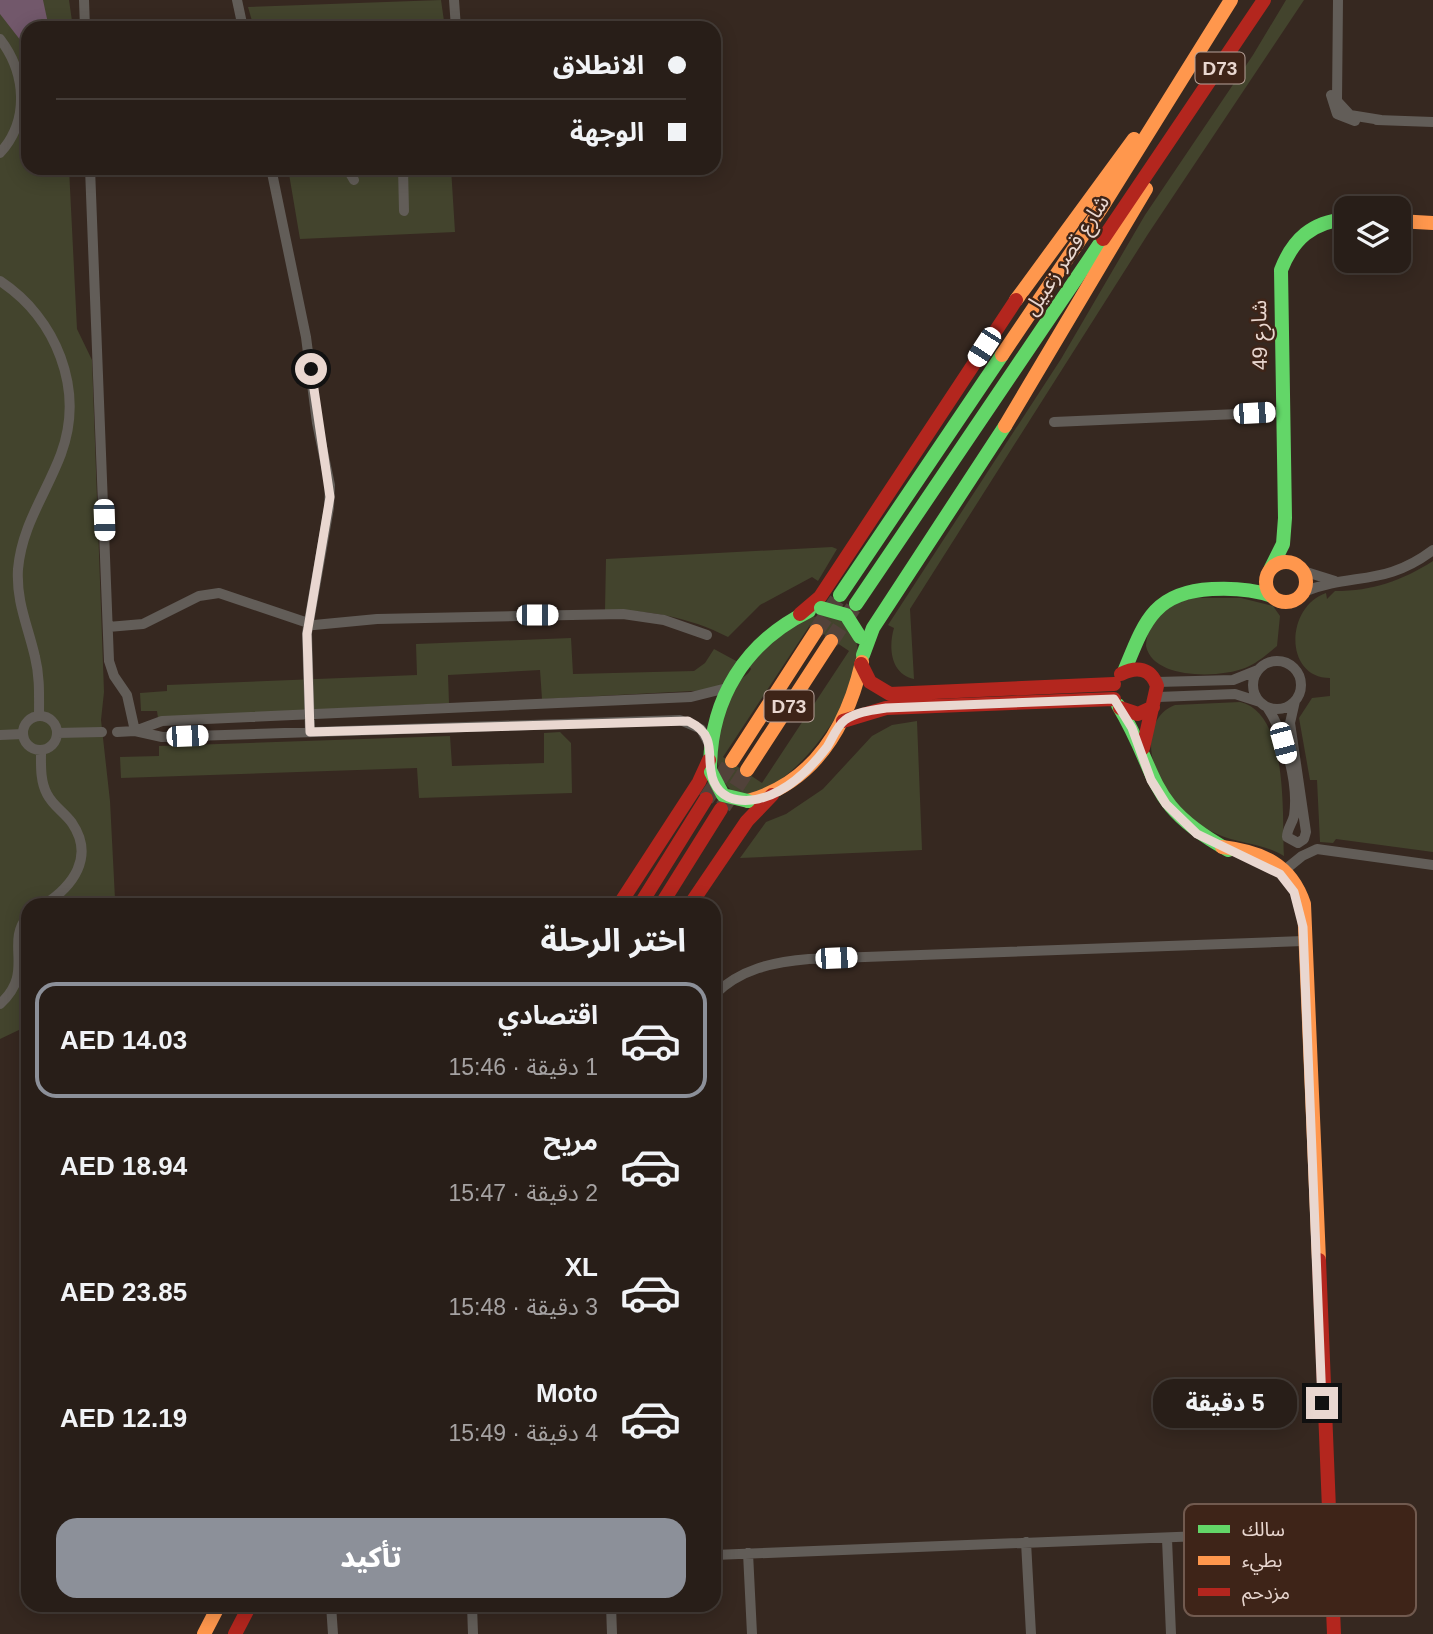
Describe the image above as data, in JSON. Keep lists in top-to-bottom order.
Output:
{
  "streets": {
    "main road": ["D73", "شارع قصر زعبيل", "شارع 49"]
  },
  "legend": ["سالك", "بطيء", "مزدحم"],
  "page": {
    "banner": ["الانطلاق", "الوجهة"],
    "heading": "اختر الرحلة",
    "list": [
      {
        "name": "اقتصادي",
        "note": "1 دقيقة · 15:46",
        "value": "AED 14.03"
      },
      {
        "name": "مريح",
        "note": "2 دقيقة · 15:47",
        "value": "AED 18.94"
      },
      {
        "name": "XL",
        "note": "3 دقيقة · 15:48",
        "value": "AED 23.85"
      },
      {
        "name": "Moto",
        "note": "4 دقيقة · 15:49",
        "value": "AED 12.19"
      }
    ],
    "bubble": "5 دقيقة",
    "buttons": "تأكيد"
  }
}
